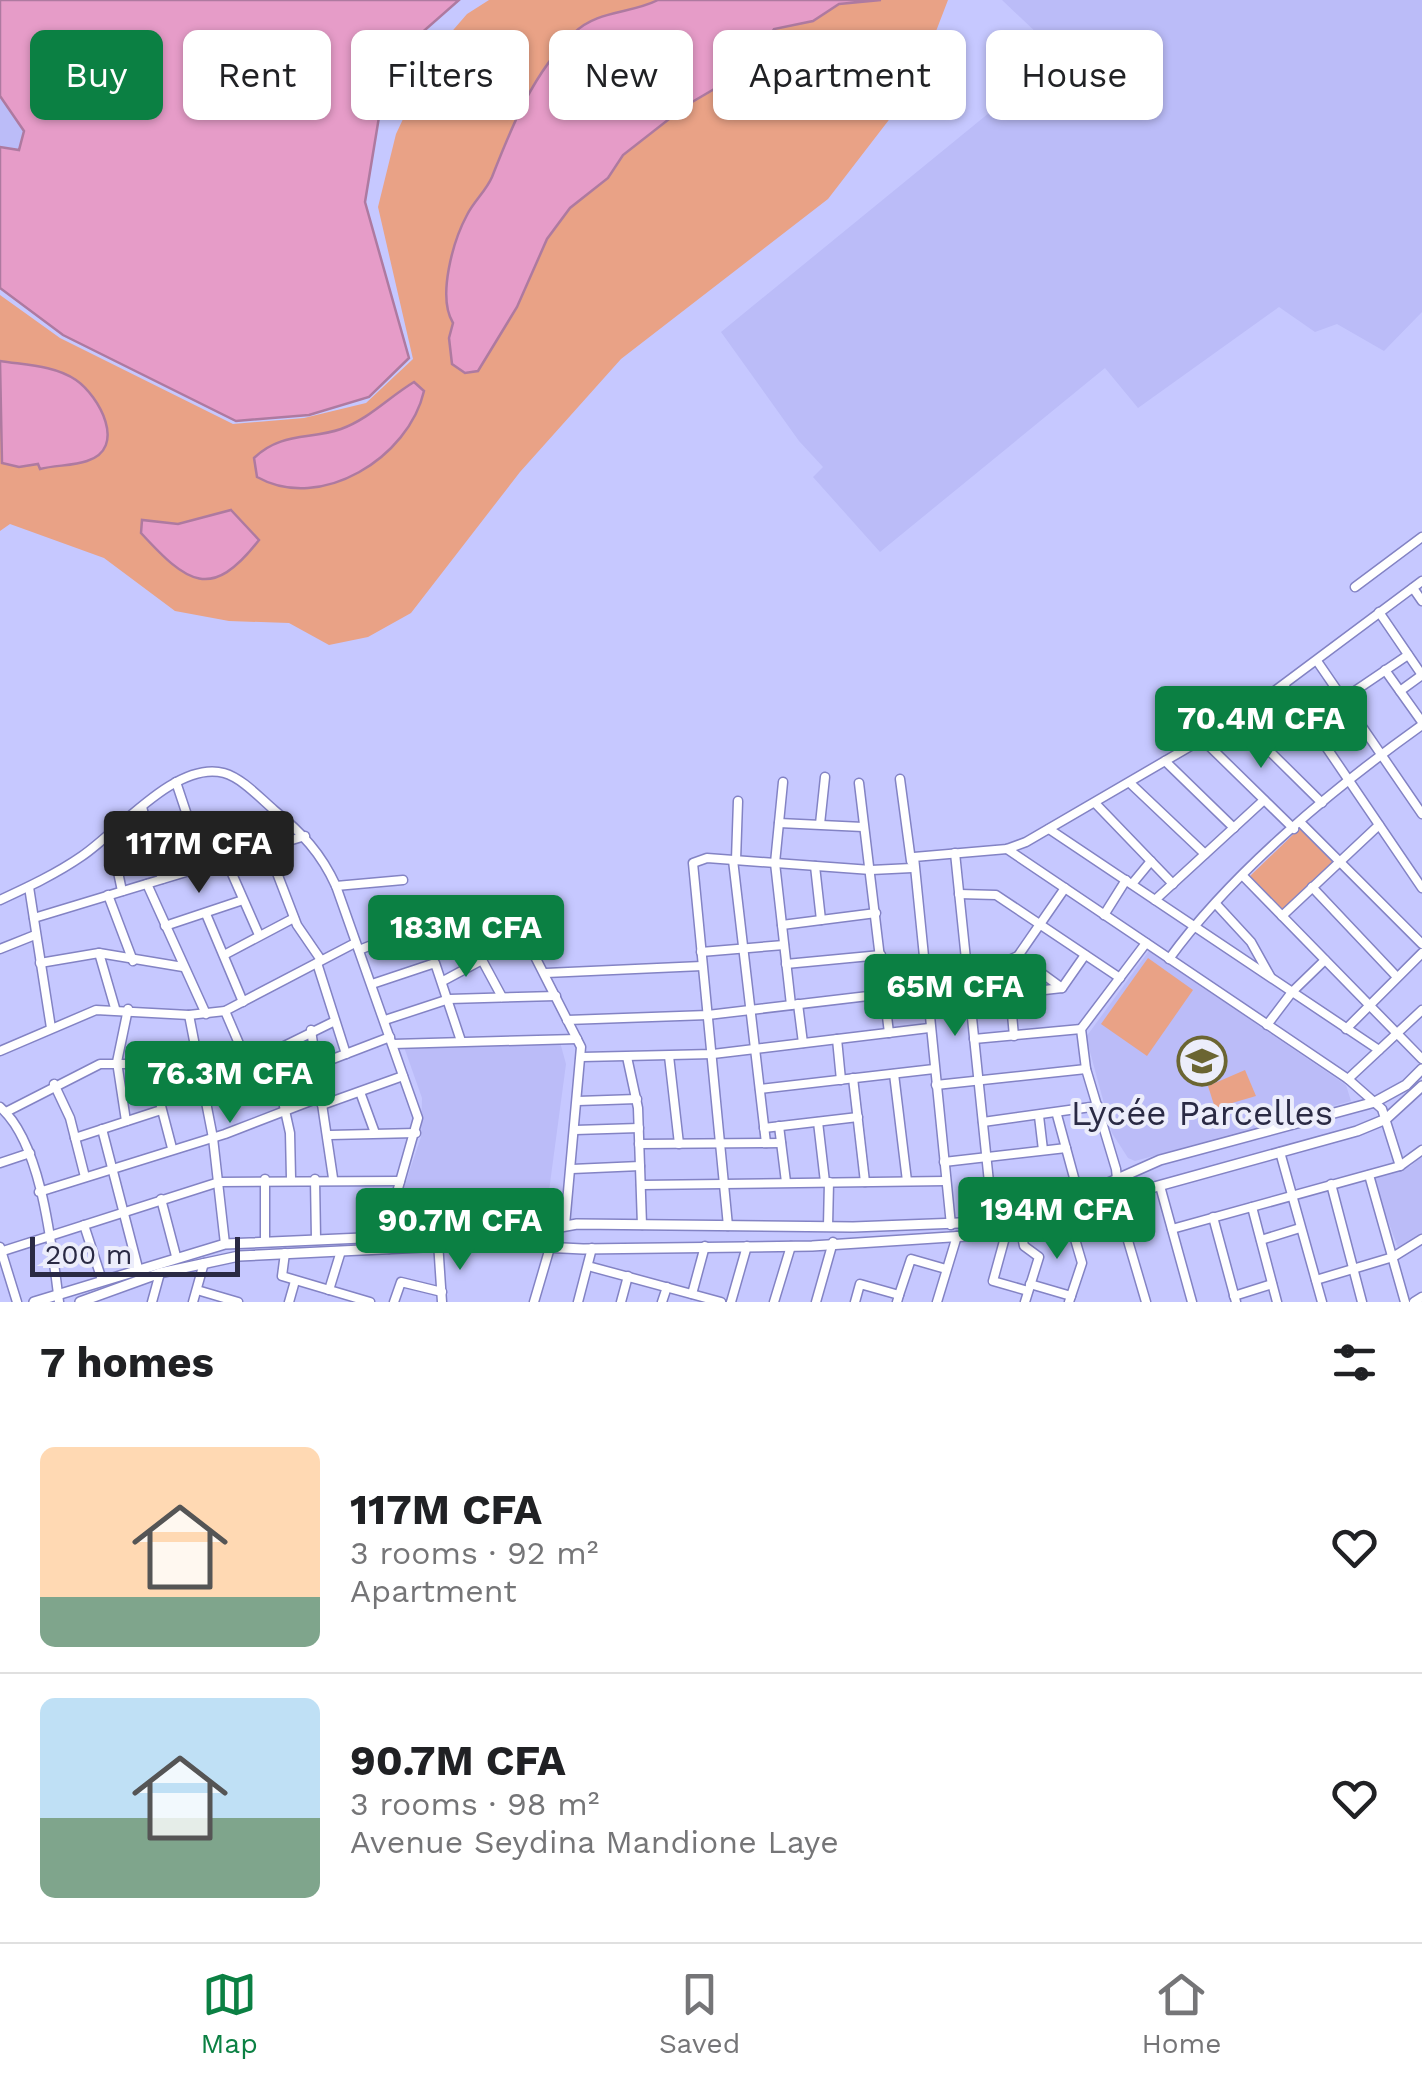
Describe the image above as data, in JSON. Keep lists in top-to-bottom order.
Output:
{
  "places": {
    "school or university": ["Lycée Parcelles"]
  },
  "scale_bar": "200 m",
  "page": {
    "chip": [
      "Buy",
      "Rent",
      "Filters",
      "New",
      "Apartment",
      "House"
    ],
    "price": [
      "70.4M CFA",
      "117M CFA",
      "183M CFA",
      "65M CFA",
      "76.3M CFA",
      "194M CFA",
      "90.7M CFA"
    ],
    "scale": "200 m",
    "heading": "7 homes",
    "list": [
      {
        "name": "117M CFA",
        "note": "3 rooms · 92 m² · Apartment"
      },
      {
        "name": "90.7M CFA",
        "note": "3 rooms · 98 m² · Avenue Seydina Mandione Laye"
      }
    ],
    "tabs": ["Map", "Saved", "Home"]
  }
}
